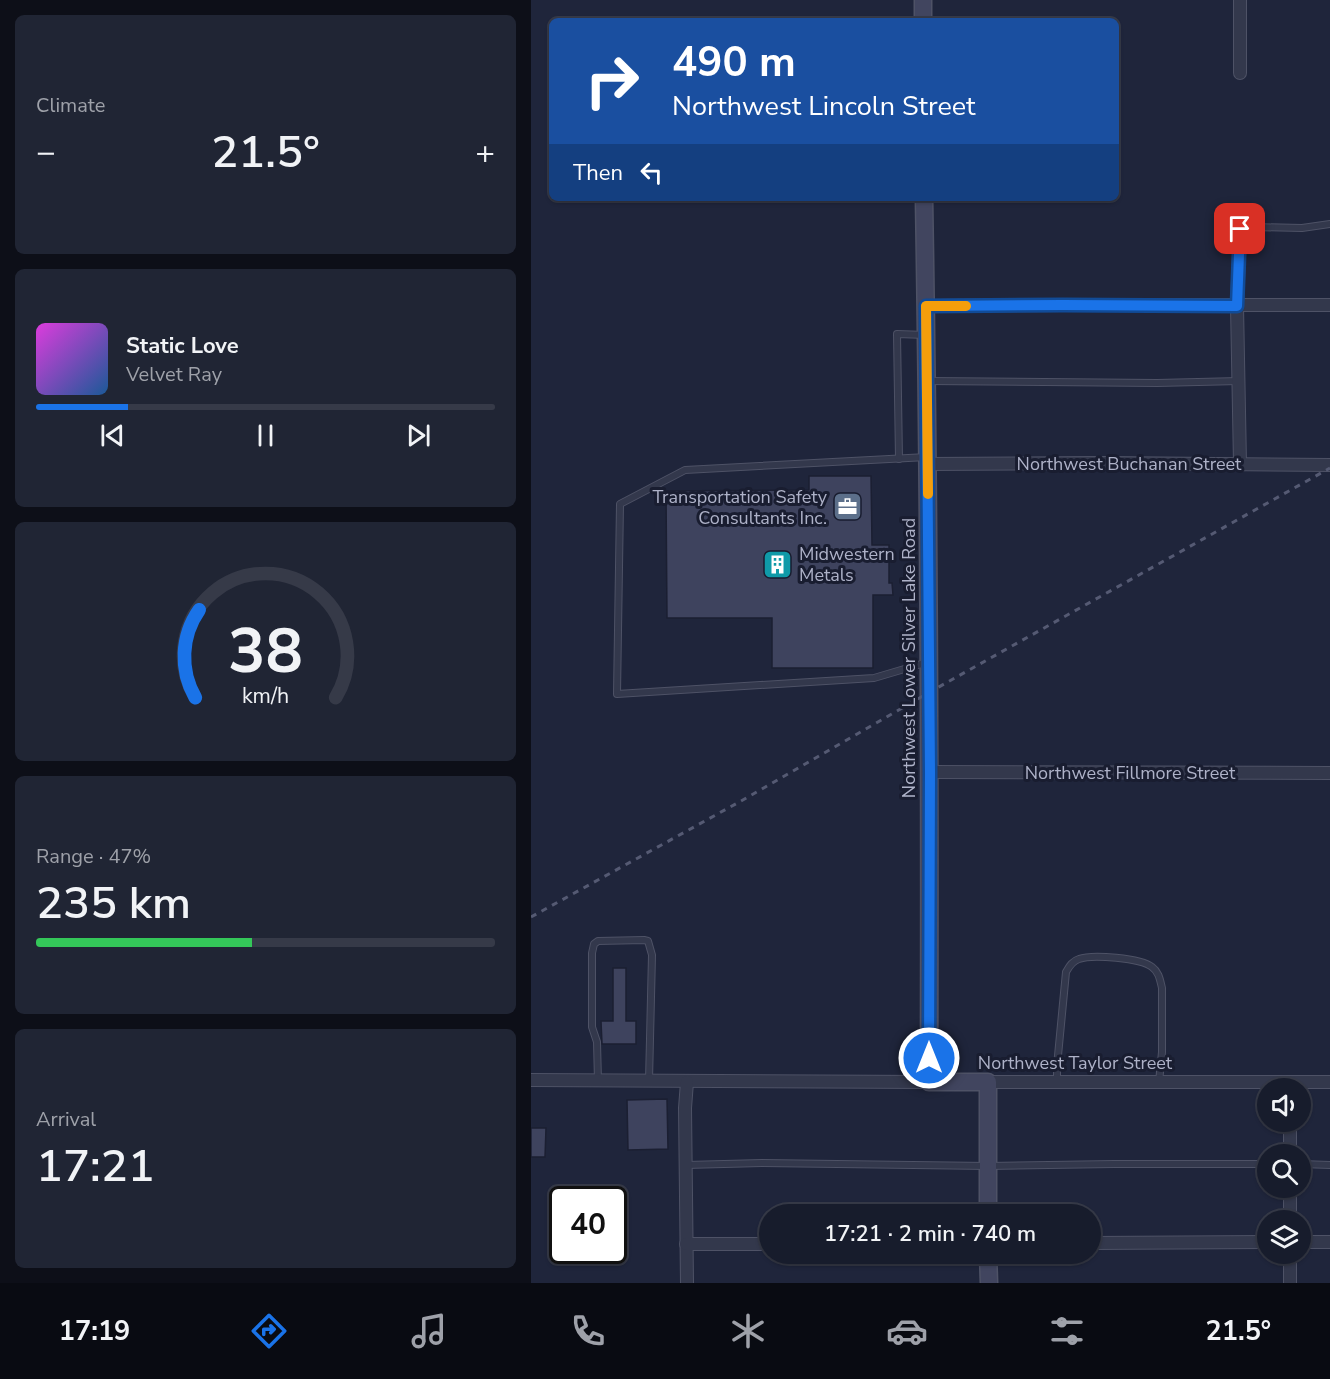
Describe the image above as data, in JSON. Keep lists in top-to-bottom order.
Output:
{
  "streets": {
    "street": [
      "Northwest Buchanan Street",
      "Northwest Lower Silver Lake Road",
      "Northwest Fillmore Street",
      "Northwest Taylor Street"
    ]
  },
  "crossings": [
    ["Northwest Buchanan Street", "Northwest Lower Silver Lake Road"],
    ["Northwest Lower Silver Lake Road", "Northwest Fillmore Street"],
    ["Northwest Lower Silver Lake Road", "Northwest Taylor Street"]
  ],
  "places": {
    "office": ["Transportation Safety Consultants Inc."],
    "building": ["Midwestern Metals"]
  },
  "page": {
    "tile": [
      "Climate",
      ["Range · 47%", "235 km"],
      ["Arrival", "17:21"]
    ],
    "turn": ["490 m", "Northwest Lincoln Street"],
    "heat": ["−", "21.5°", "+"],
    "then": "Then",
    "song": ["Static Love", "Velvet Ray"],
    "limit": "40",
    "trip": "17:21 · 2 min · 740 m",
    "tabs": ["17:19", "21.5°"],
    "gauge": ["38", "km/h"]
  }
}
